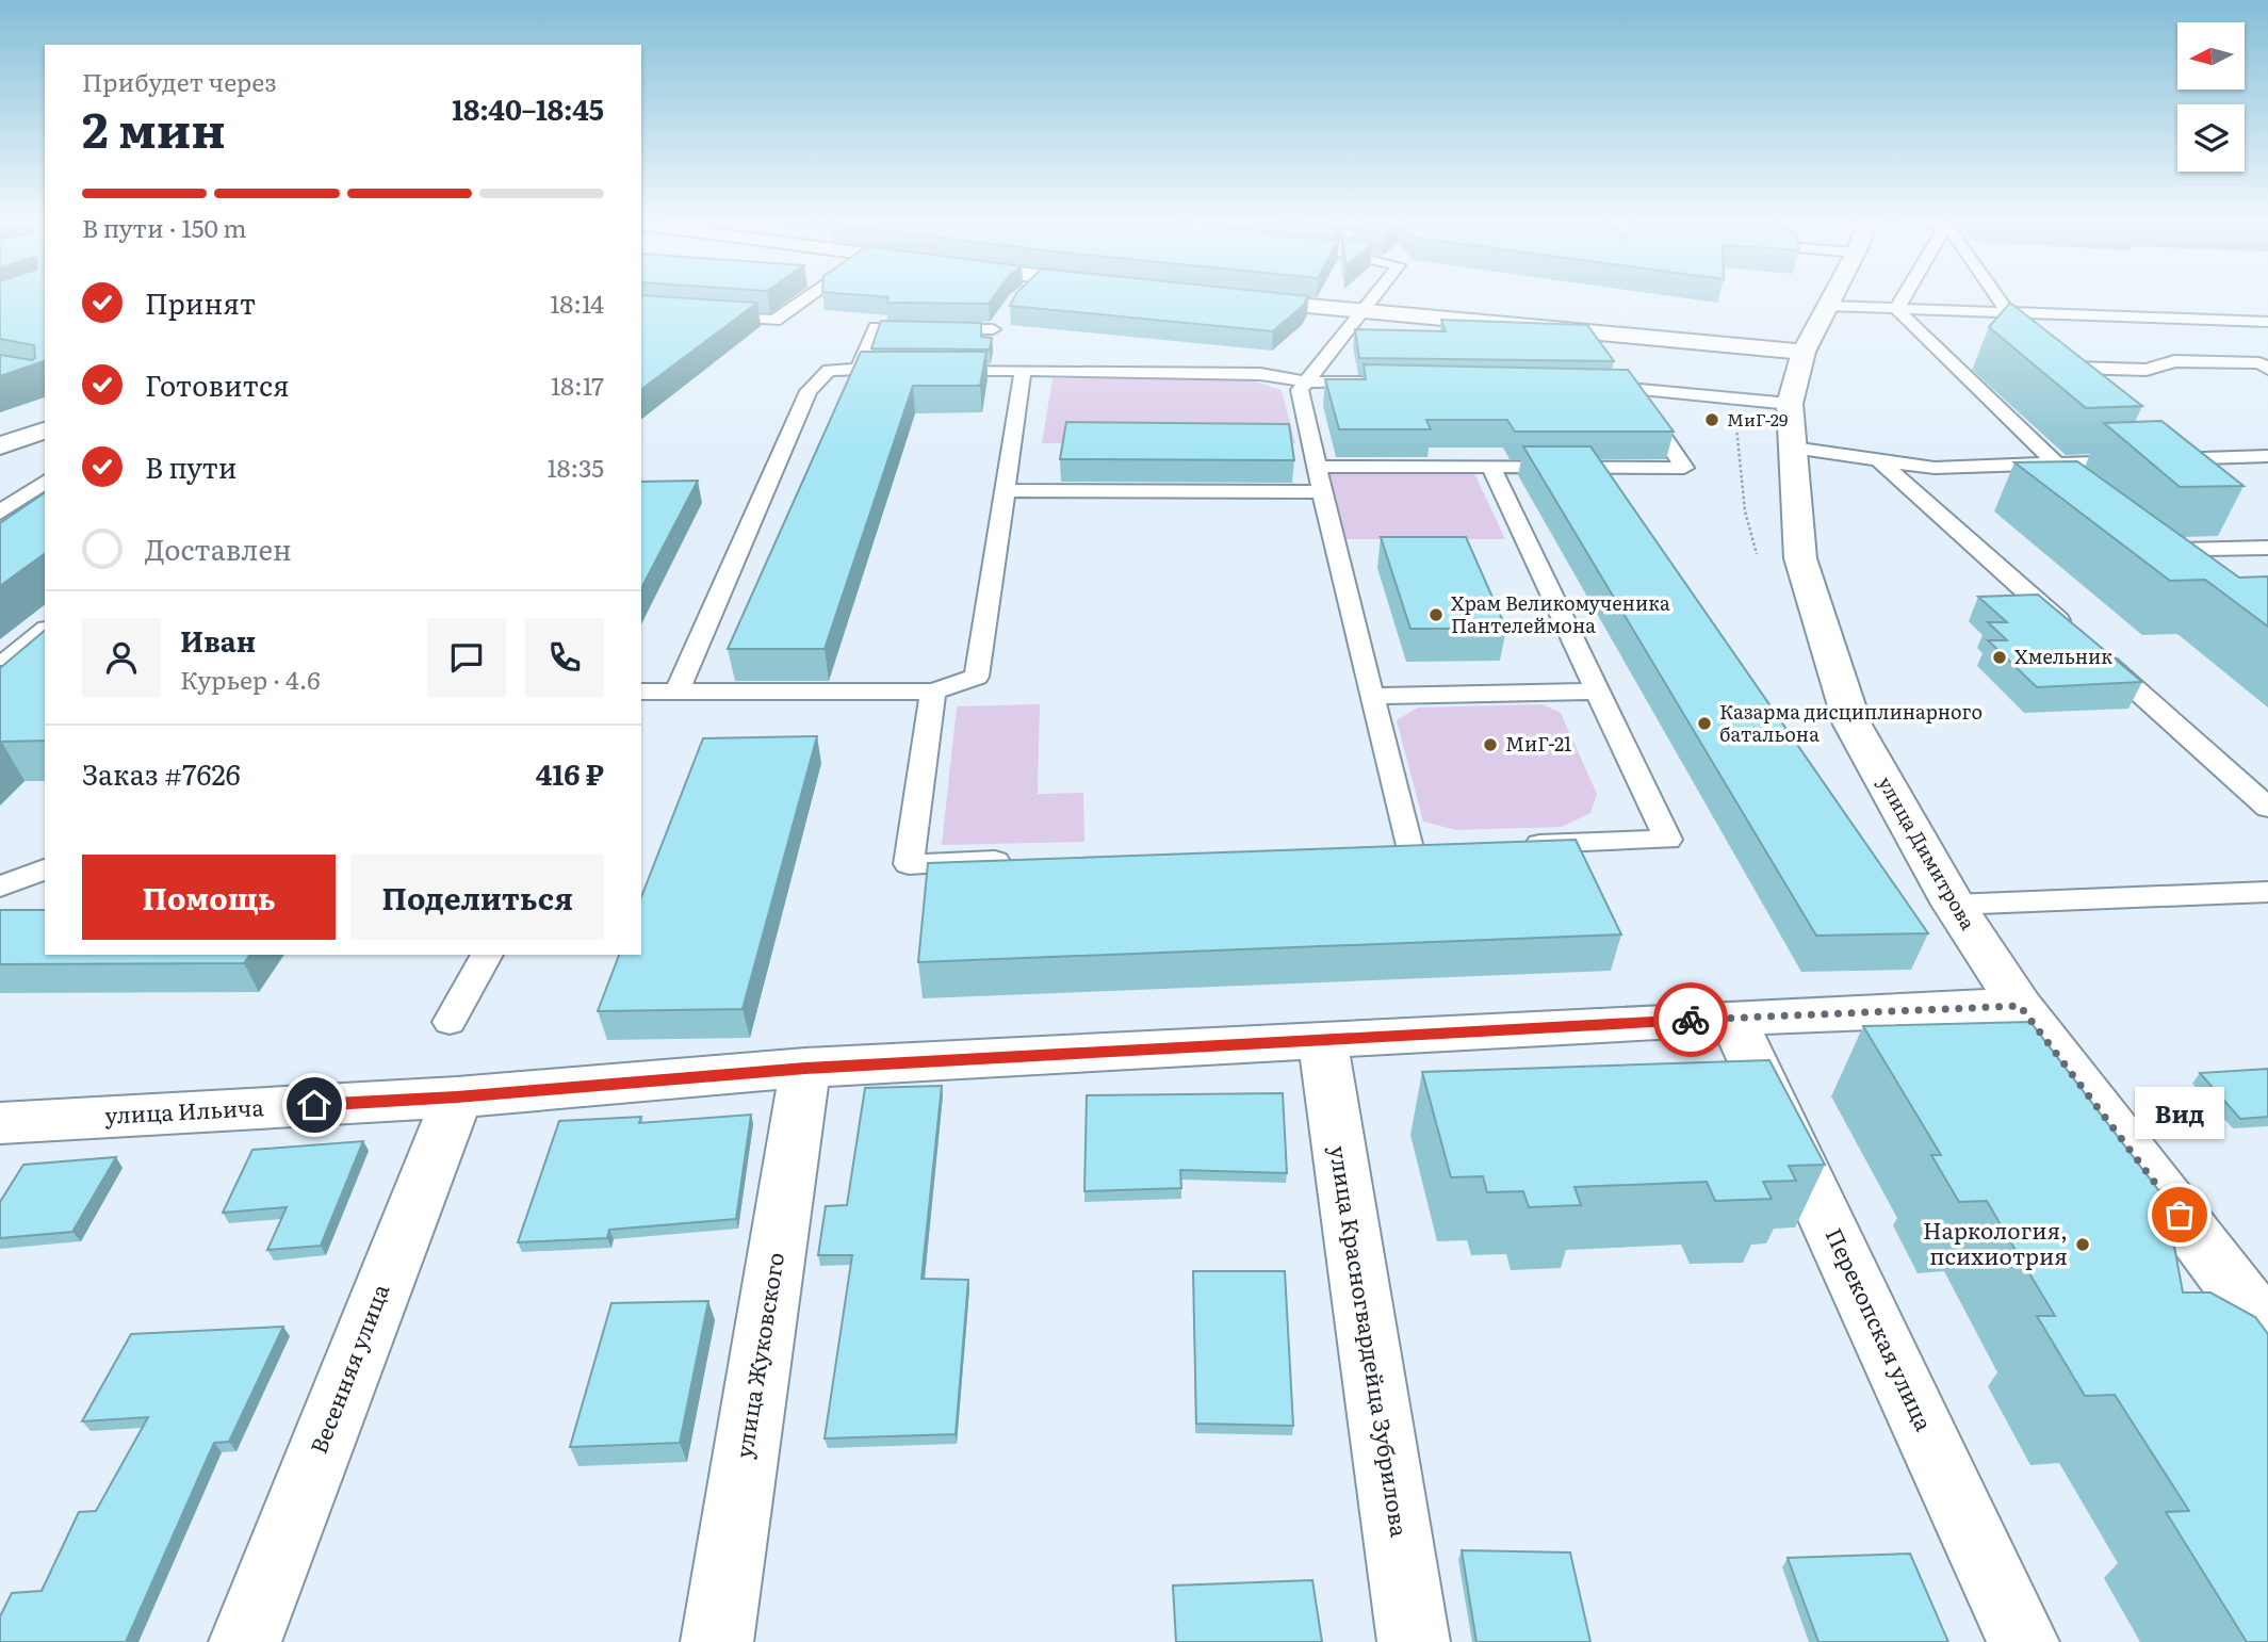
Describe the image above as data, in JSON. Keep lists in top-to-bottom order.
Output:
{
  "streets": {
    "street": [
      "улица Димитрова",
      "улица Ильича",
      "Перекопская улица",
      "улица Красногвардейца Зубрилова",
      "улица Жуковского",
      "Весенняя улица"
    ]
  },
  "crossings": [
    ["улица Димитрова", "улица Ильича"],
    ["улица Ильича", "Перекопская улица"],
    ["улица Ильича", "улица Красногвардейца Зубрилова"],
    ["улица Ильича", "улица Жуковского"],
    ["улица Ильича", "Весенняя улица"]
  ],
  "places": [
    "МиГ-29",
    "Храм Великомученика Пантелеймона",
    "Хмельник",
    "Казарма дисциплинарного батальона",
    "МиГ-21",
    "Вид",
    "Наркология, психиотрия"
  ],
  "north": "left",
  "page": {
    "heading": ["2 мин", "Прибудет через", "18:40–18:45"],
    "panel": [
      "Иван",
      "Курьер · 4.6",
      "Заказ #7626",
      "416 ₽"
    ],
    "bar": "В пути · 150 m",
    "list": [
      ["Принят", "18:14"],
      ["Готовится", "18:17"],
      ["В пути", "18:35"],
      "Доставлен"
    ],
    "buttons": ["Помощь", "Поделиться"],
    "bubble": "Вид"
  }
}
